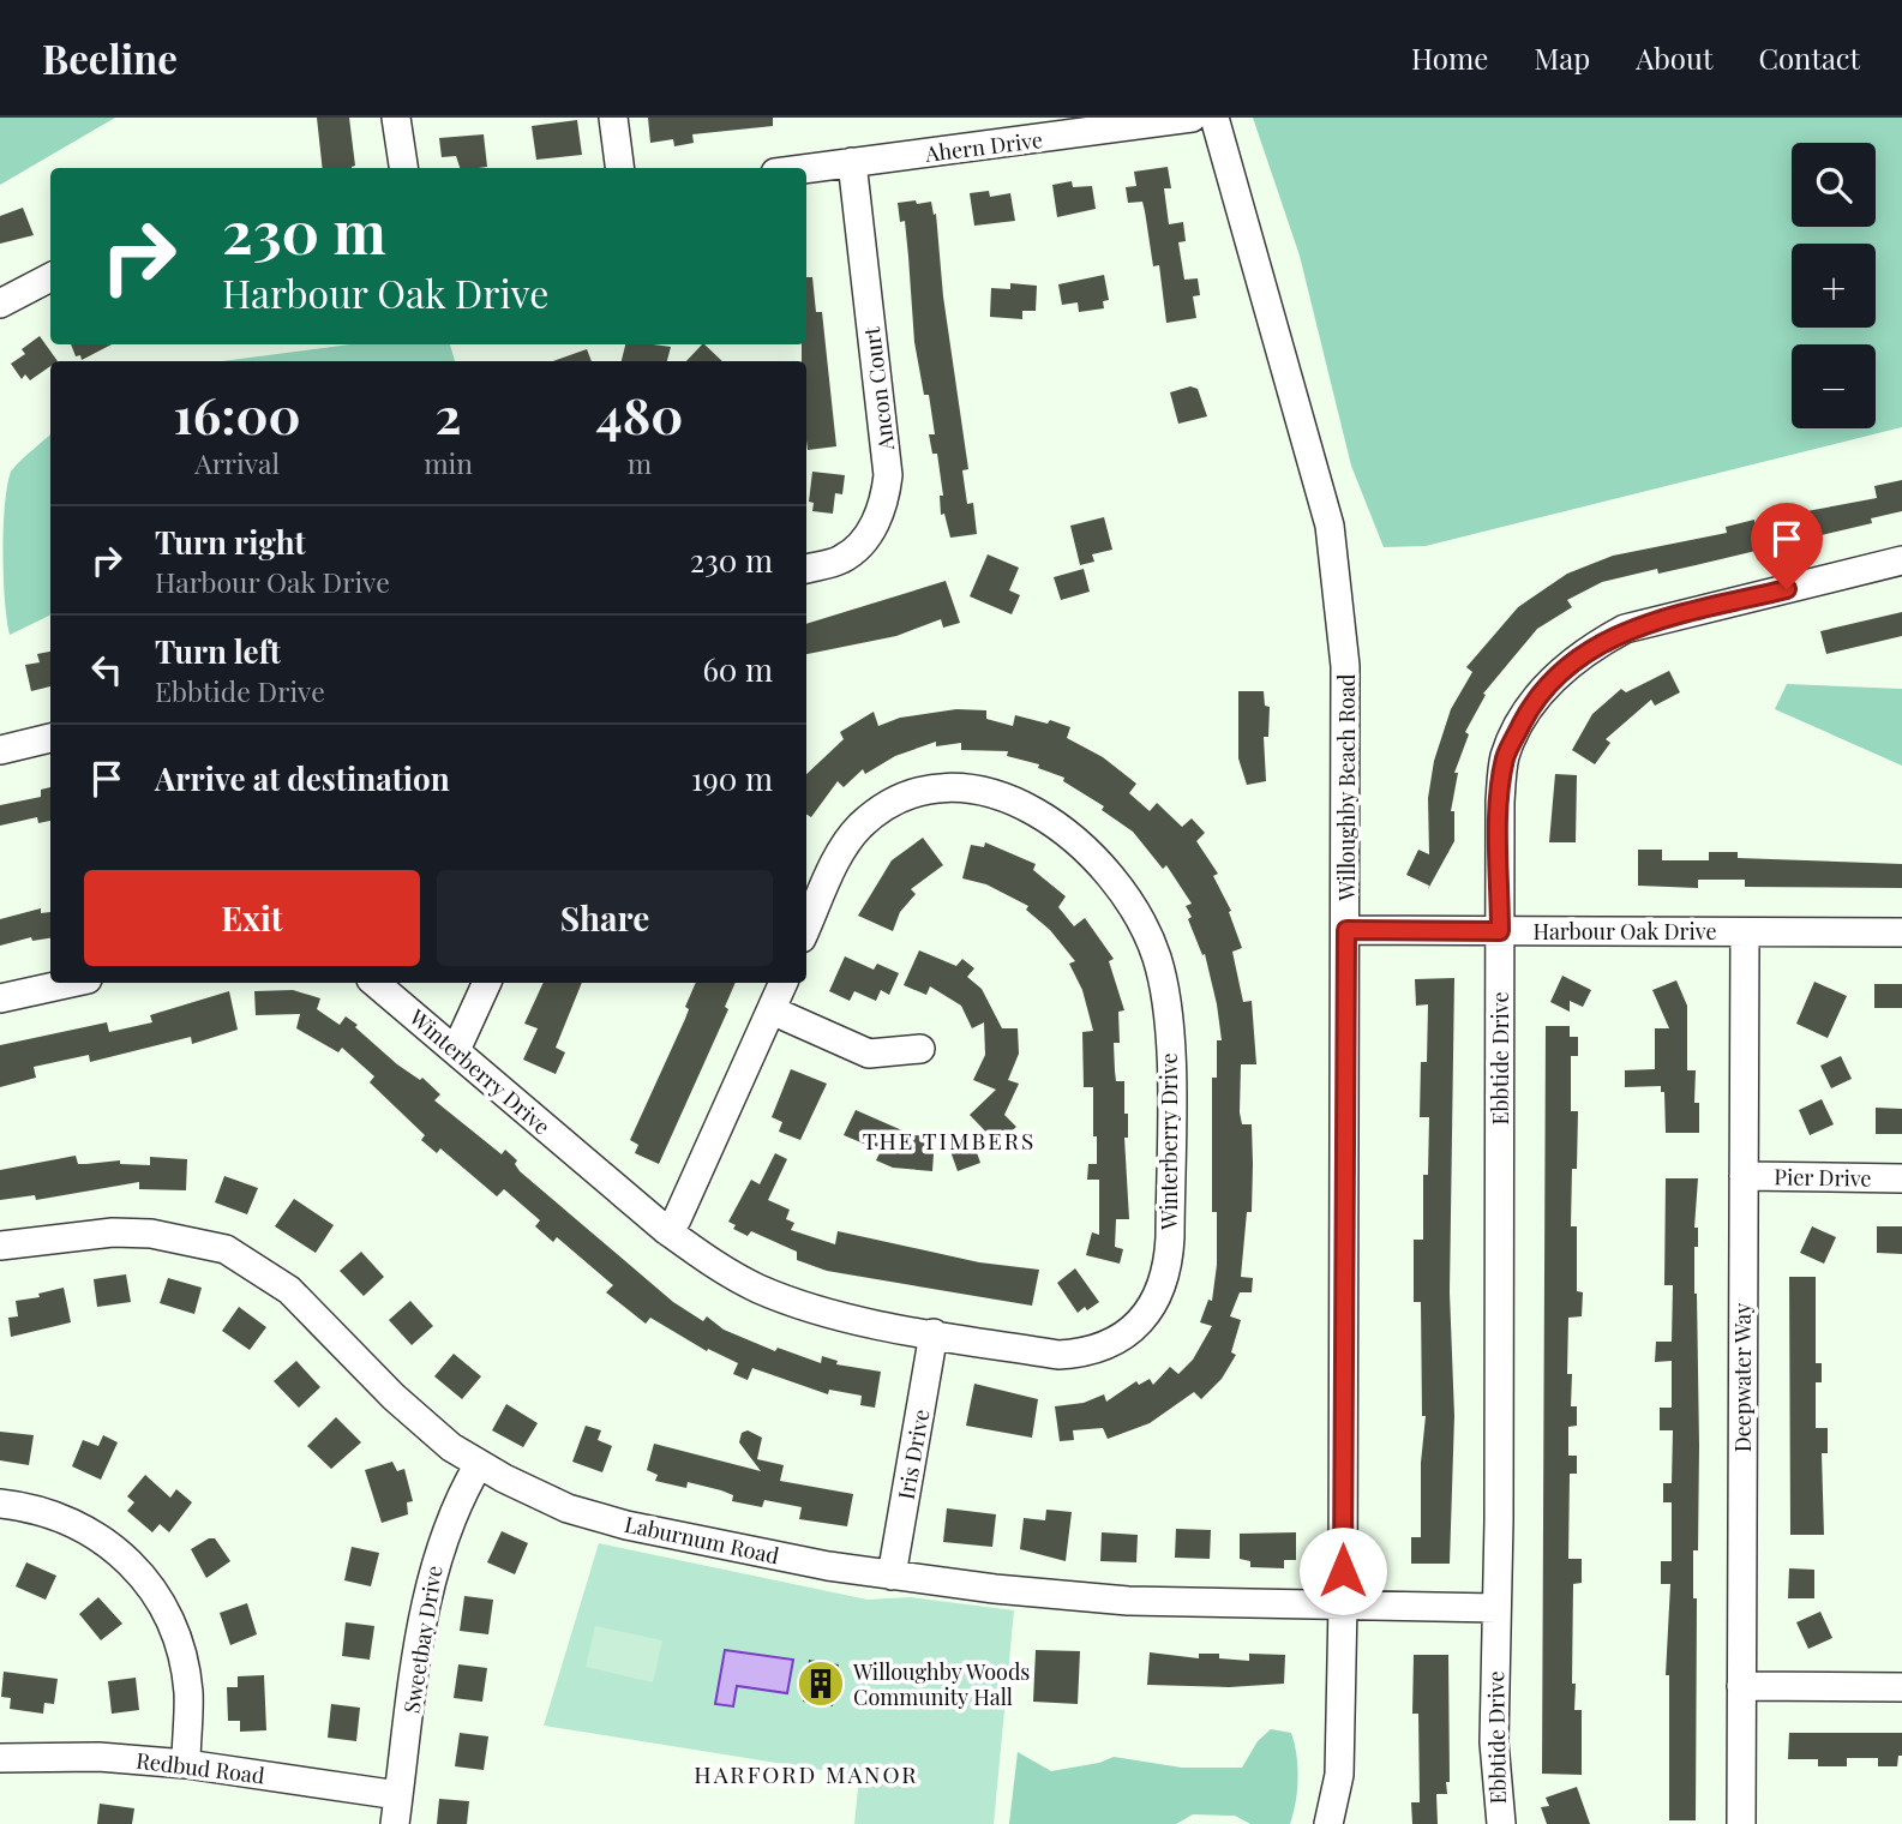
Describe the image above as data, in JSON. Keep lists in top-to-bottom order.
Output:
{
  "streets": {
    "street": [
      "Ahern Drive",
      "Ancon Court",
      "Willoughby Beach Road",
      "Harbour Oak Drive",
      "Ebbtide Drive",
      "Winterberry Drive",
      "Pier Drive",
      "Deepwater Way",
      "Iris Drive",
      "Laburnum Road",
      "Sweetbay Drive",
      "Redbud Road"
    ]
  },
  "crossings": [
    ["Ahern Drive", "Ancon Court"],
    ["Willoughby Beach Road", "Harbour Oak Drive"],
    ["Willoughby Beach Road", "Laburnum Road"],
    ["Harbour Oak Drive", "Ebbtide Drive"],
    ["Harbour Oak Drive", "Deepwater Way"],
    ["Ebbtide Drive", "Laburnum Road"],
    ["Winterberry Drive", "Iris Drive"],
    ["Pier Drive", "Deepwater Way"],
    ["Iris Drive", "Laburnum Road"],
    ["Laburnum Road", "Sweetbay Drive"],
    ["Sweetbay Drive", "Redbud Road"]
  ],
  "districts": ["THE TIMBERS", "HARFORD MANOR"],
  "places": {
    "building": ["Willoughby Woods Community Hall"]
  },
  "page": {
    "header": "Beeline",
    "nav": [
      "Home",
      "Map",
      "About",
      "Contact"
    ],
    "map_buttons": ["+", "−"],
    "turn": ["230 m", "Harbour Oak Drive"],
    "eta": [
      "16:00",
      "Arrival",
      "2",
      "min",
      "480",
      "m"
    ],
    "list": [
      {
        "name": "Turn right",
        "note": "Harbour Oak Drive",
        "value": "230 m"
      },
      {
        "name": "Turn left",
        "note": "Ebbtide Drive",
        "value": "60 m"
      },
      {
        "name": "Arrive at destination",
        "value": "190 m"
      }
    ],
    "buttons": ["Exit", "Share"]
  }
}
